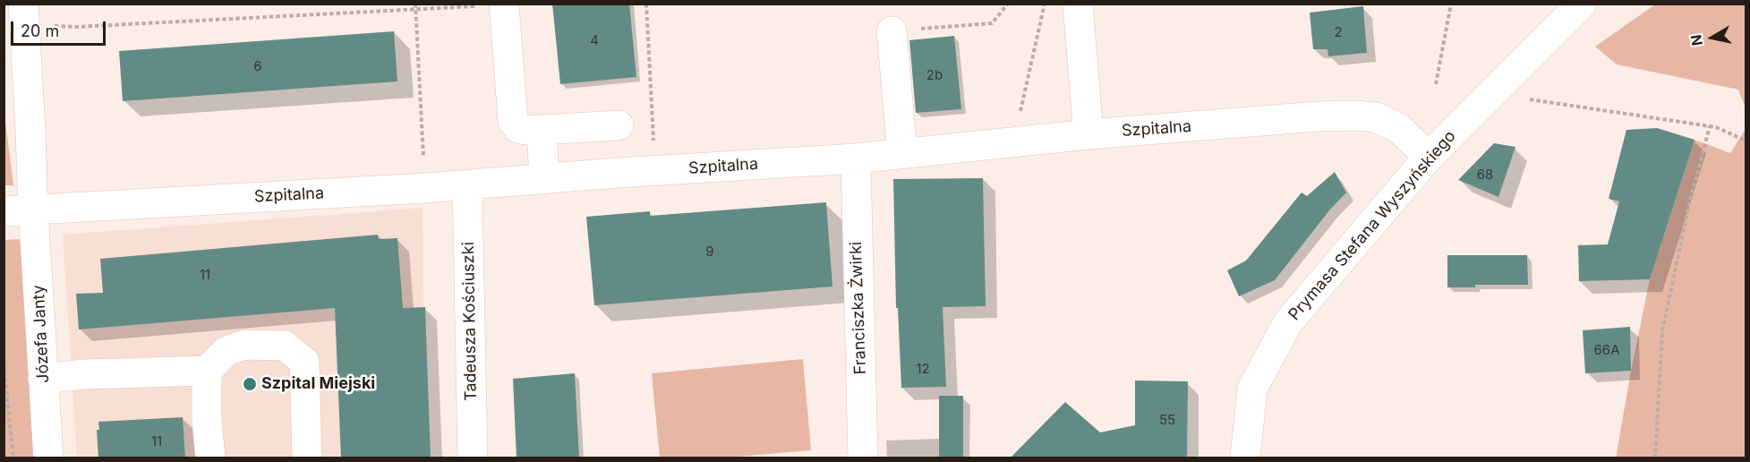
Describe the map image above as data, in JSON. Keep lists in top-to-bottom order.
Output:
{
  "streets": {
    "street": [
      "Szpitalna",
      "Prymasa Stefana Wyszyńskiego",
      "Franciszka Żwirki",
      "Tadeusza Kościuszki",
      "Józefa Janty"
    ]
  },
  "crossings": [
    ["Szpitalna", "Prymasa Stefana Wyszyńskiego"],
    ["Szpitalna", "Franciszka Żwirki"],
    ["Szpitalna", "Tadeusza Kościuszki"],
    ["Szpitalna", "Józefa Janty"]
  ],
  "places": ["Szpital Miejski"],
  "house_numbers": [
    "2",
    "4",
    "6",
    "2b",
    "68",
    "9",
    "11",
    "66A",
    "12",
    "55",
    "11"
  ],
  "scale_bar": "20 m",
  "north": "left"
}
